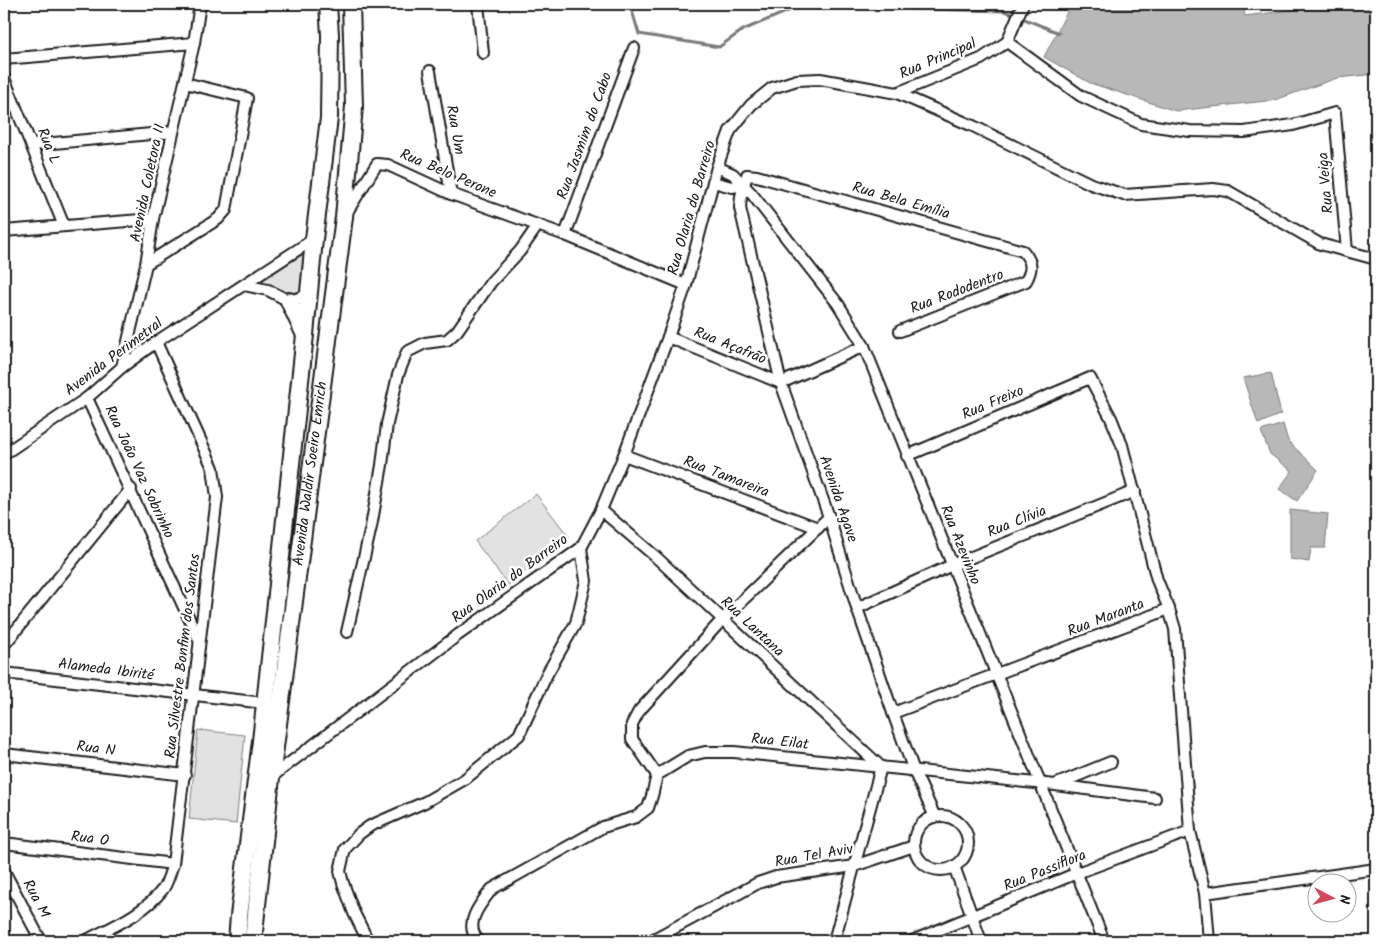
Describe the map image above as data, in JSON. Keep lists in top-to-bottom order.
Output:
{
  "streets": {
    "main road": ["Avenida Waldir Soeiro Emrich"],
    "street": [
      "Rua Principal",
      "Rua Um",
      "Rua Jasmim do Cabo",
      "Rua L",
      "Rua Belo Perone",
      "Avenida Coletora II",
      "Rua Veiga",
      "Rua Bela Emília",
      "Rua Olaria do Barreiro",
      "Rua Rododentro",
      "Rua Açafrão",
      "Avenida Perimetral",
      "Rua Freixo",
      "Rua João Vaz Sobrinho",
      "Rua Tamareira",
      "Avenida Agave",
      "Rua Clívia",
      "Rua Azevinho",
      "Rua Maranta",
      "Rua Lantana",
      "Rua Silvestre Bonfim dos Santos",
      "Alameda Ibirité",
      "Rua Eilat",
      "Rua N",
      "Rua O",
      "Rua Tel Aviv",
      "Rua Passiflora",
      "Rua M"
    ]
  },
  "crossings": [
    ["Rua Principal", "Rua Veiga"],
    ["Rua Principal", "Rua Olaria do Barreiro"],
    ["Rua Um", "Rua Belo Perone"],
    ["Rua Jasmim do Cabo", "Rua Belo Perone"],
    ["Rua Belo Perone", "Rua Olaria do Barreiro"],
    ["Rua Belo Perone", "Avenida Waldir Soeiro Emrich"],
    ["Avenida Coletora II", "Avenida Perimetral"],
    ["Rua Veiga", "Rua Olaria do Barreiro"],
    ["Rua Bela Emília", "Rua Rododentro"],
    ["Rua Bela Emília", "Avenida Agave"],
    ["Rua Bela Emília", "Rua Azevinho"],
    ["Rua Olaria do Barreiro", "Rua Açafrão"],
    ["Rua Olaria do Barreiro", "Avenida Waldir Soeiro Emrich"],
    ["Rua Olaria do Barreiro", "Rua Tamareira"],
    ["Rua Olaria do Barreiro", "Rua Azevinho"],
    ["Rua Olaria do Barreiro", "Rua Lantana"],
    ["Rua Açafrão", "Avenida Agave"],
    ["Avenida Perimetral", "Rua João Vaz Sobrinho"],
    ["Avenida Perimetral", "Avenida Waldir Soeiro Emrich"],
    ["Avenida Perimetral", "Rua Silvestre Bonfim dos Santos"],
    ["Rua Freixo", "Rua Azevinho"],
    ["Rua Freixo", "Rua Maranta"],
    ["Rua João Vaz Sobrinho", "Rua Silvestre Bonfim dos Santos"],
    ["Avenida Waldir Soeiro Emrich", "Alameda Ibirité"],
    ["Avenida Agave", "Rua Clívia"],
    ["Avenida Agave", "Rua Azevinho"],
    ["Avenida Agave", "Rua Maranta"],
    ["Avenida Agave", "Rua Eilat"],
    ["Avenida Agave", "Rua Tel Aviv"],
    ["Rua Clívia", "Rua Azevinho"],
    ["Rua Clívia", "Rua Maranta"],
    ["Rua Azevinho", "Rua Maranta"],
    ["Rua Azevinho", "Rua Eilat"],
    ["Rua Azevinho", "Rua Passiflora"],
    ["Rua Lantana", "Rua Eilat"],
    ["Rua Silvestre Bonfim dos Santos", "Alameda Ibirité"],
    ["Rua Silvestre Bonfim dos Santos", "Rua N"],
    ["Rua Silvestre Bonfim dos Santos", "Rua O"]
  ],
  "north": "right"
}
